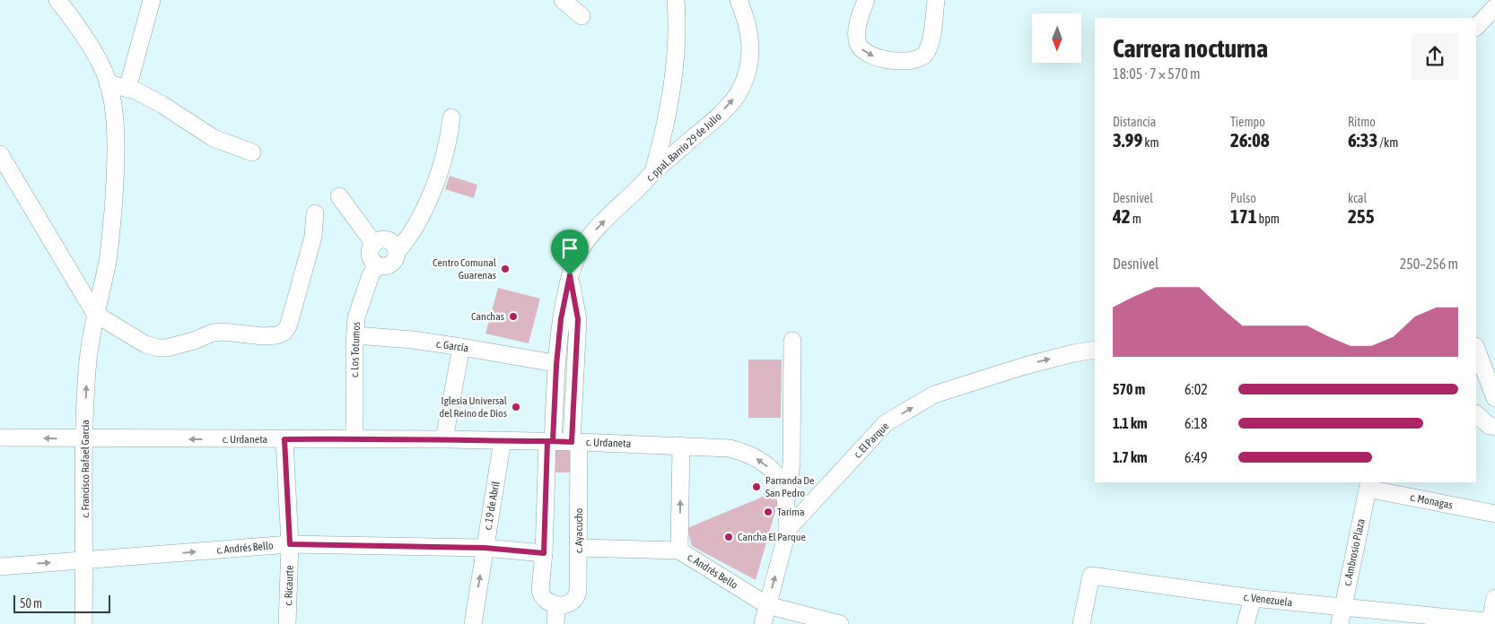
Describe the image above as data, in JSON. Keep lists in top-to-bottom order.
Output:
{
  "streets": {
    "street": [
      "c. ppal. Barrio 29 de Julio",
      "c. García",
      "c. Los Totumos",
      "c. Urdaneta",
      "c. El Parque",
      "c. Francisco Rafael García",
      "c. Monagas",
      "c. 19 de Abril",
      "c. Ayacucho",
      "c. Andrés Bello",
      "c. Ambrosio Plaza",
      "c. Ricaurte",
      "c. Venezuela"
    ]
  },
  "crossings": [
    ["c. ppal. Barrio 29 de Julio", "c. Urdaneta"],
    ["c. García", "c. Los Totumos"],
    ["c. Los Totumos", "c. Urdaneta"],
    ["c. Urdaneta", "c. El Parque"],
    ["c. Urdaneta", "c. Francisco Rafael García"],
    ["c. Urdaneta", "c. 19 de Abril"],
    ["c. Urdaneta", "c. Ayacucho"],
    ["c. Urdaneta", "c. Ricaurte"],
    ["c. El Parque", "c. Andrés Bello"],
    ["c. Francisco Rafael García", "c. Andrés Bello"],
    ["c. Monagas", "c. Ambrosio Plaza"],
    ["c. 19 de Abril", "c. Andrés Bello"],
    ["c. Ayacucho", "c. Andrés Bello"],
    ["c. Andrés Bello", "c. Ricaurte"],
    ["c. Ambrosio Plaza", "c. Venezuela"]
  ],
  "one_way": [
    "c. Urdaneta",
    "c. El Parque",
    "c. 19 de Abril",
    "c. Andrés Bello"
  ],
  "places": [
    "Centro Comunal Guarenas",
    "Canchas",
    "Iglesia Universal del Reino de Dios",
    "Parranda De San Pedro",
    "Tarima",
    "Cancha El Parque"
  ],
  "scale_bar": "50 m",
  "north": "bottom",
  "page": {
    "heading": ["Carrera nocturna", "18:05 · 7 × 570 m"],
    "stats": [
      ["Distancia", "3.99 km"],
      ["Tiempo", "26:08"],
      ["Ritmo", "6:33 /km"],
      ["Desnivel", "42 m"],
      ["Pulso", "171 bpm"],
      ["kcal", "255"]
    ],
    "chart": ["Desnivel", "250–256 m"],
    "list": [
      {
        "name": "570 m",
        "note": "6:02"
      },
      {
        "name": "1.1 km",
        "note": "6:18"
      },
      {
        "name": "1.7 km",
        "note": "6:49"
      }
    ],
    "scale": "50 m"
  }
}
